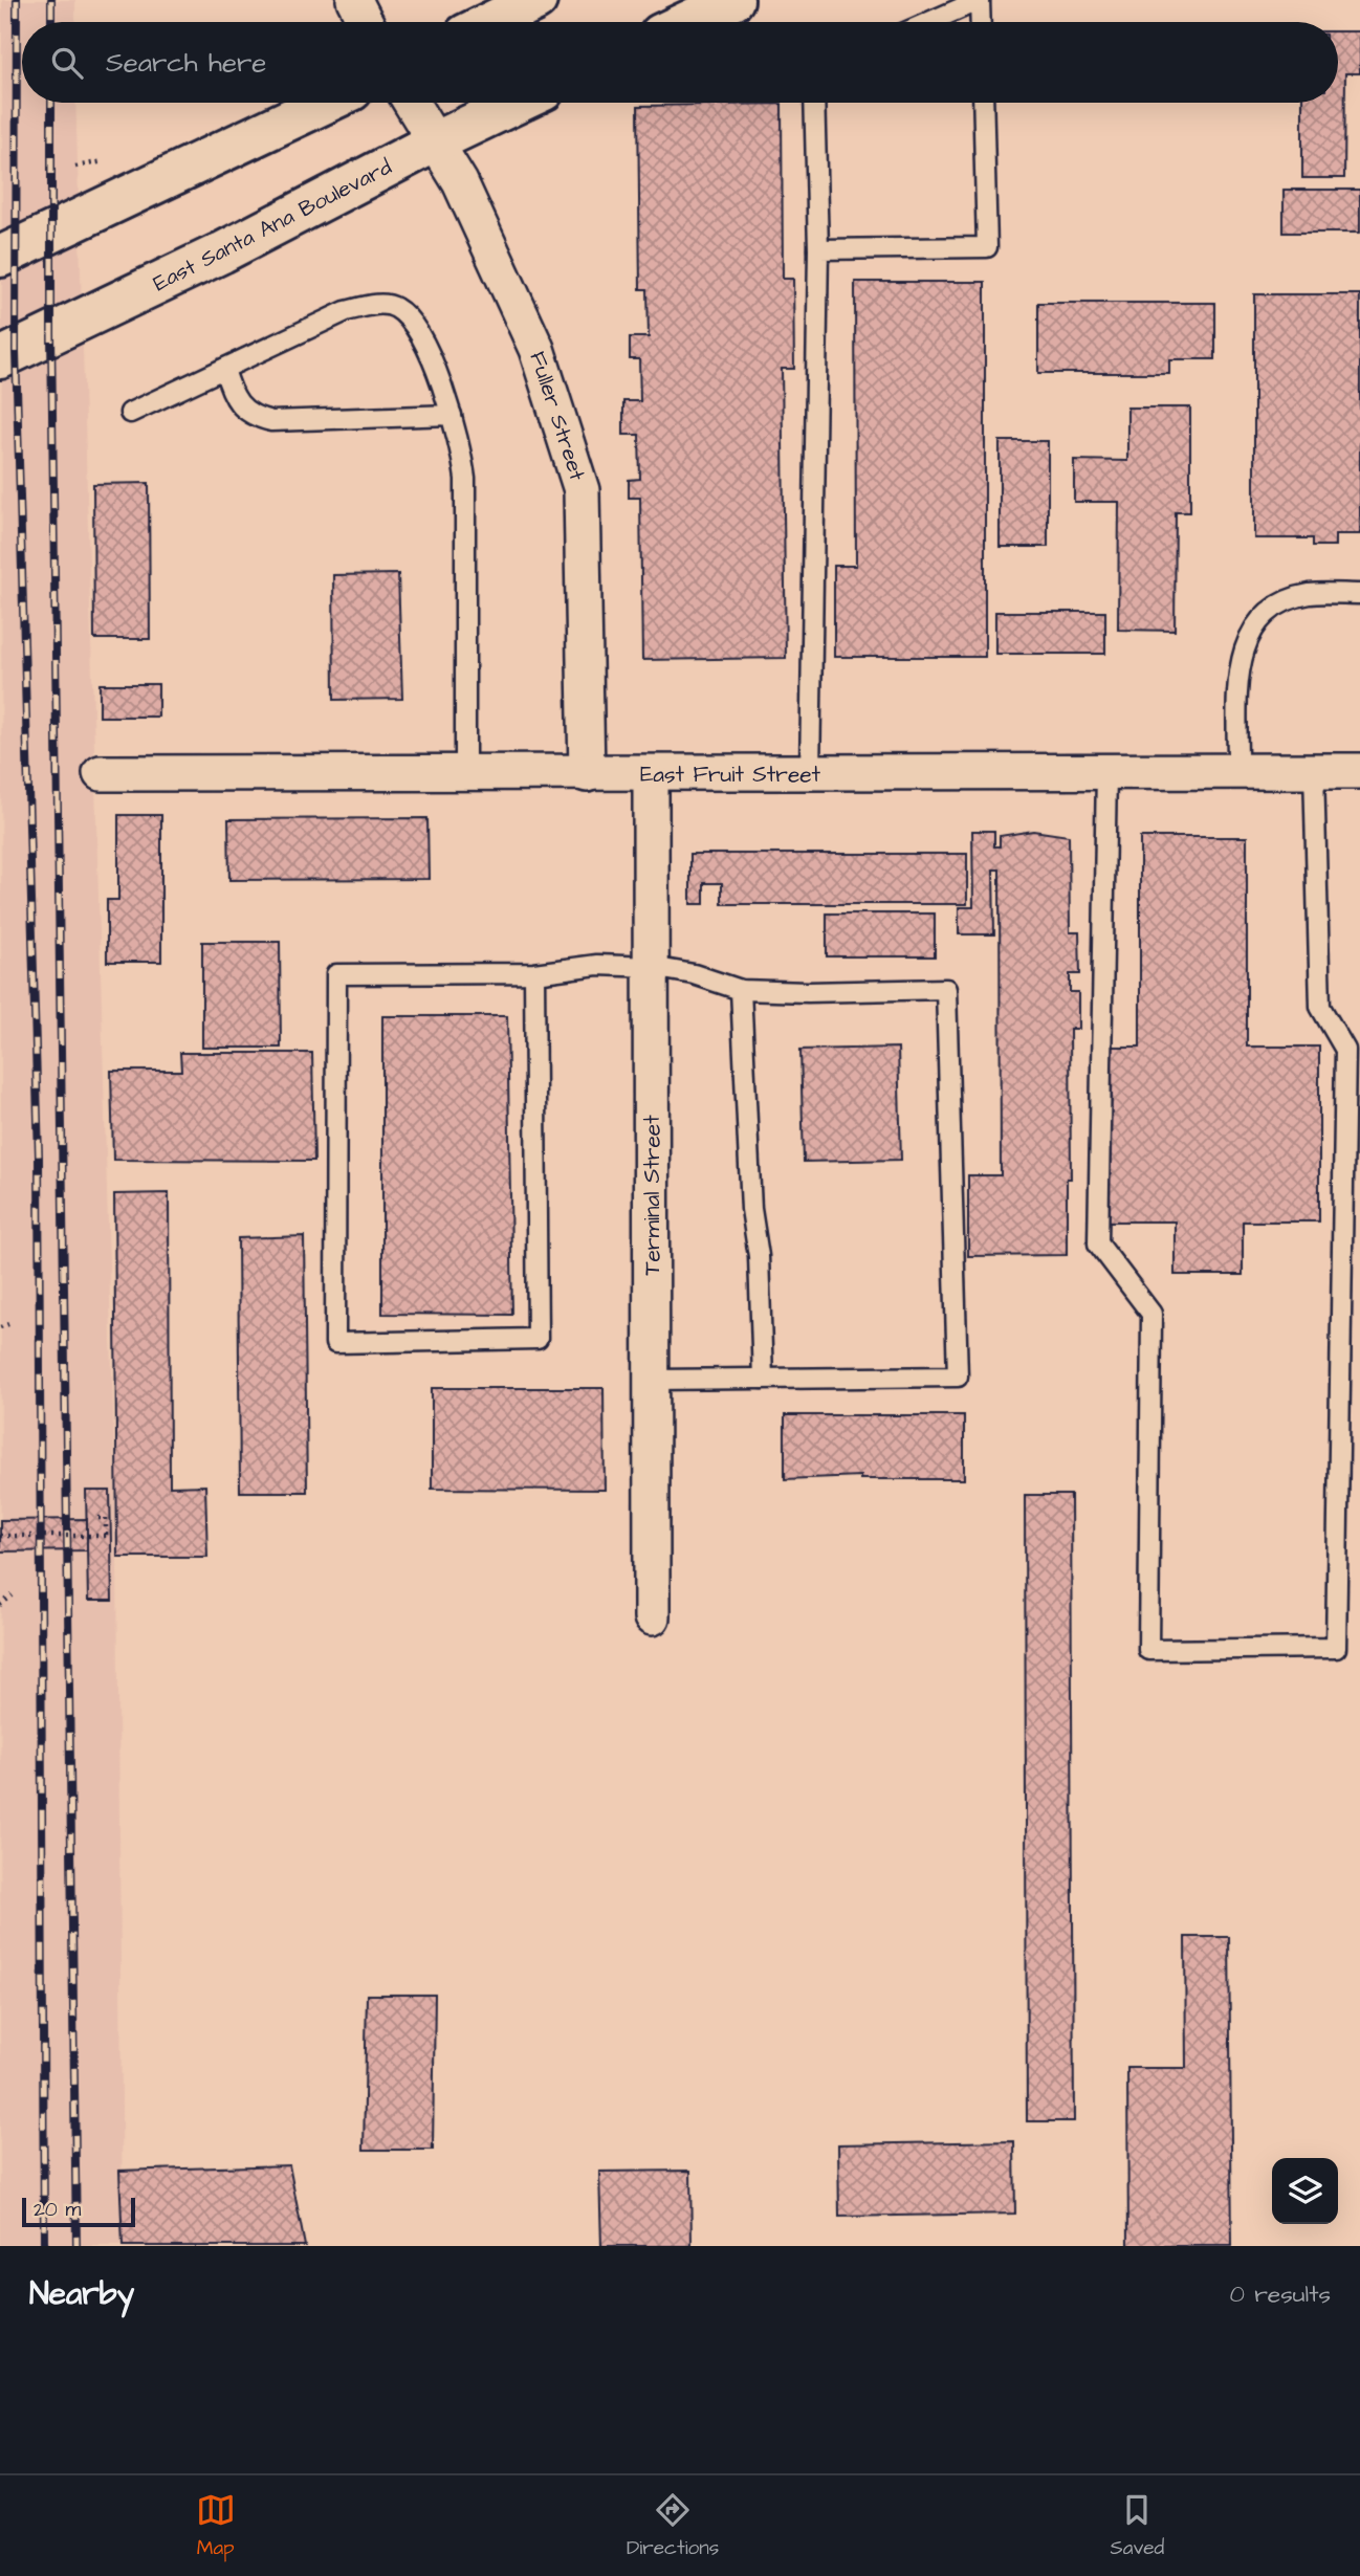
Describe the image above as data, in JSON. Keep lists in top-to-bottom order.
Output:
{
  "streets": {
    "main road": ["East Santa Ana Boulevard"],
    "street": ["Fuller Street", "East Fruit Street", "Terminal Street"]
  },
  "crossings": [
    ["East Santa Ana Boulevard", "Fuller Street"],
    ["Fuller Street", "East Fruit Street"],
    ["East Fruit Street", "Terminal Street"]
  ],
  "scale_bar": "20 m",
  "page": {
    "search": "Search here",
    "scale": "20 m",
    "heading": ["Nearby", "0 results"],
    "nav": ["Map", "Directions", "Saved"]
  }
}
